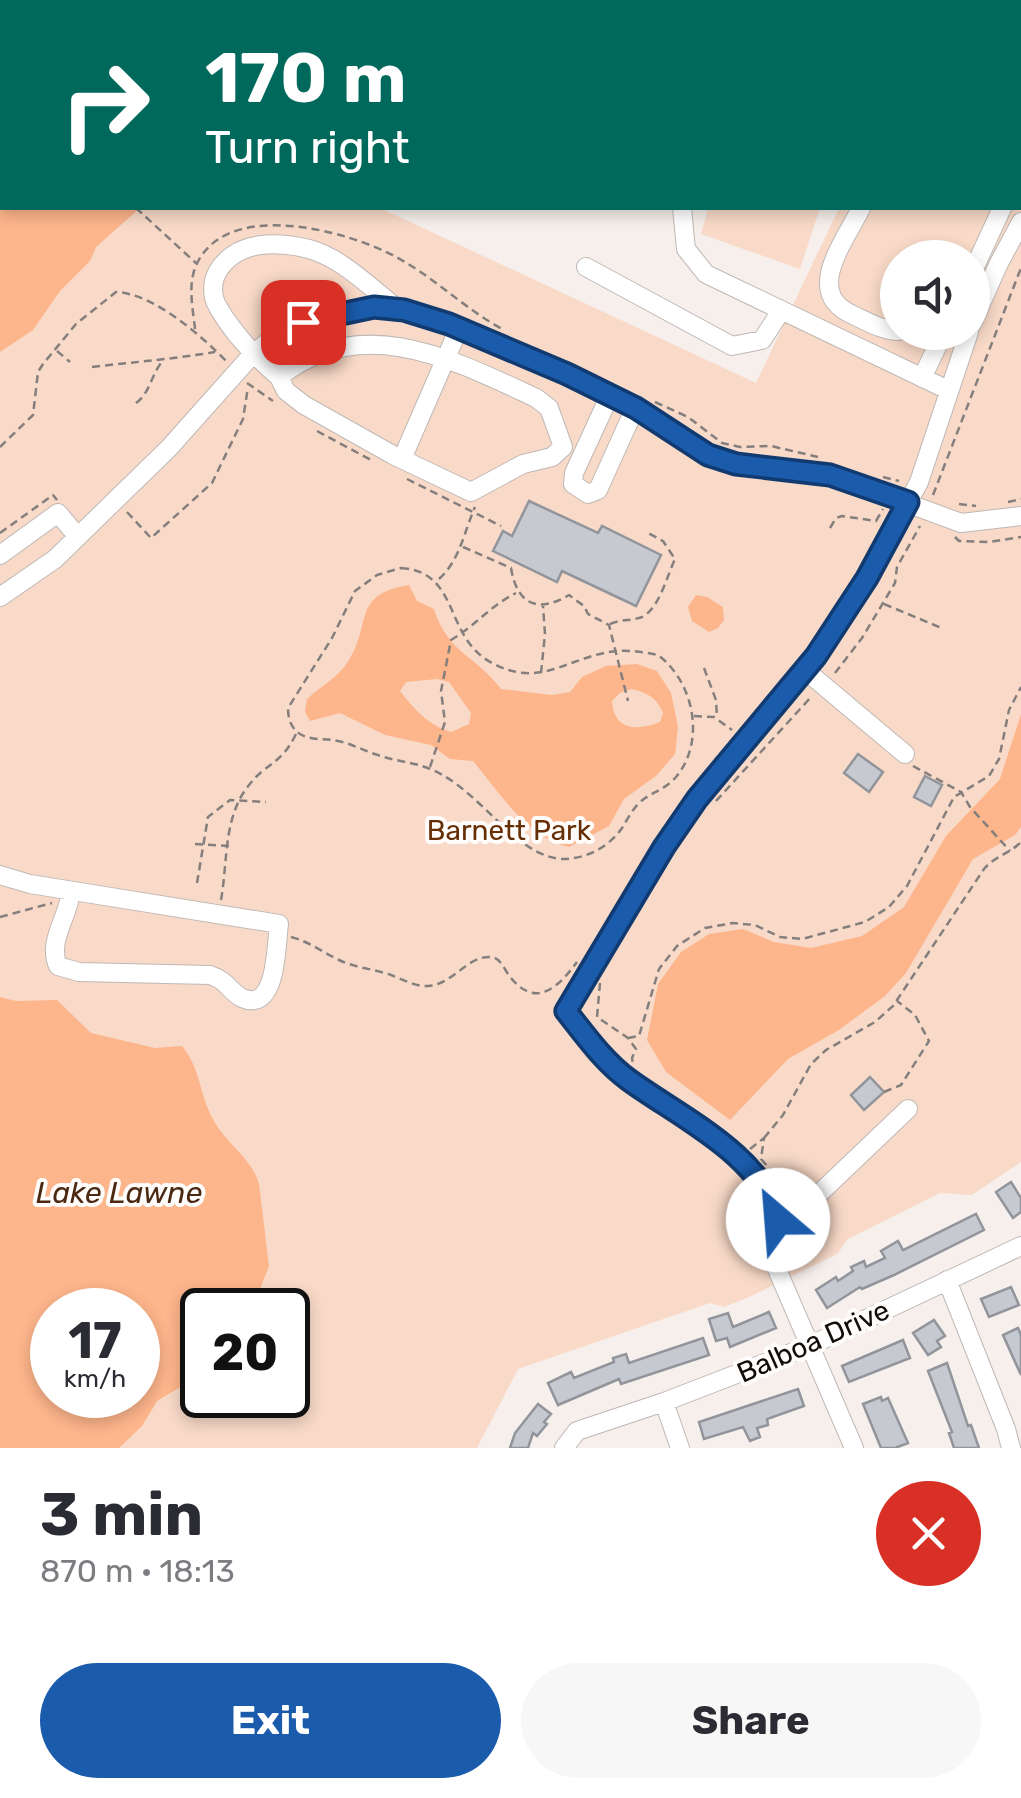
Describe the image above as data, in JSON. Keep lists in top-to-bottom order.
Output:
{
  "streets": {
    "street": ["Balboa Drive"]
  },
  "water": ["Lake Lawne"],
  "parks": ["Barnett Park"],
  "page": {
    "turn": ["170 m", "Turn right"],
    "speed": "17 km/h",
    "limit": "20",
    "heading": ["3 min", "870 m · 18:13"],
    "buttons": ["Exit", "Share"]
  }
}
